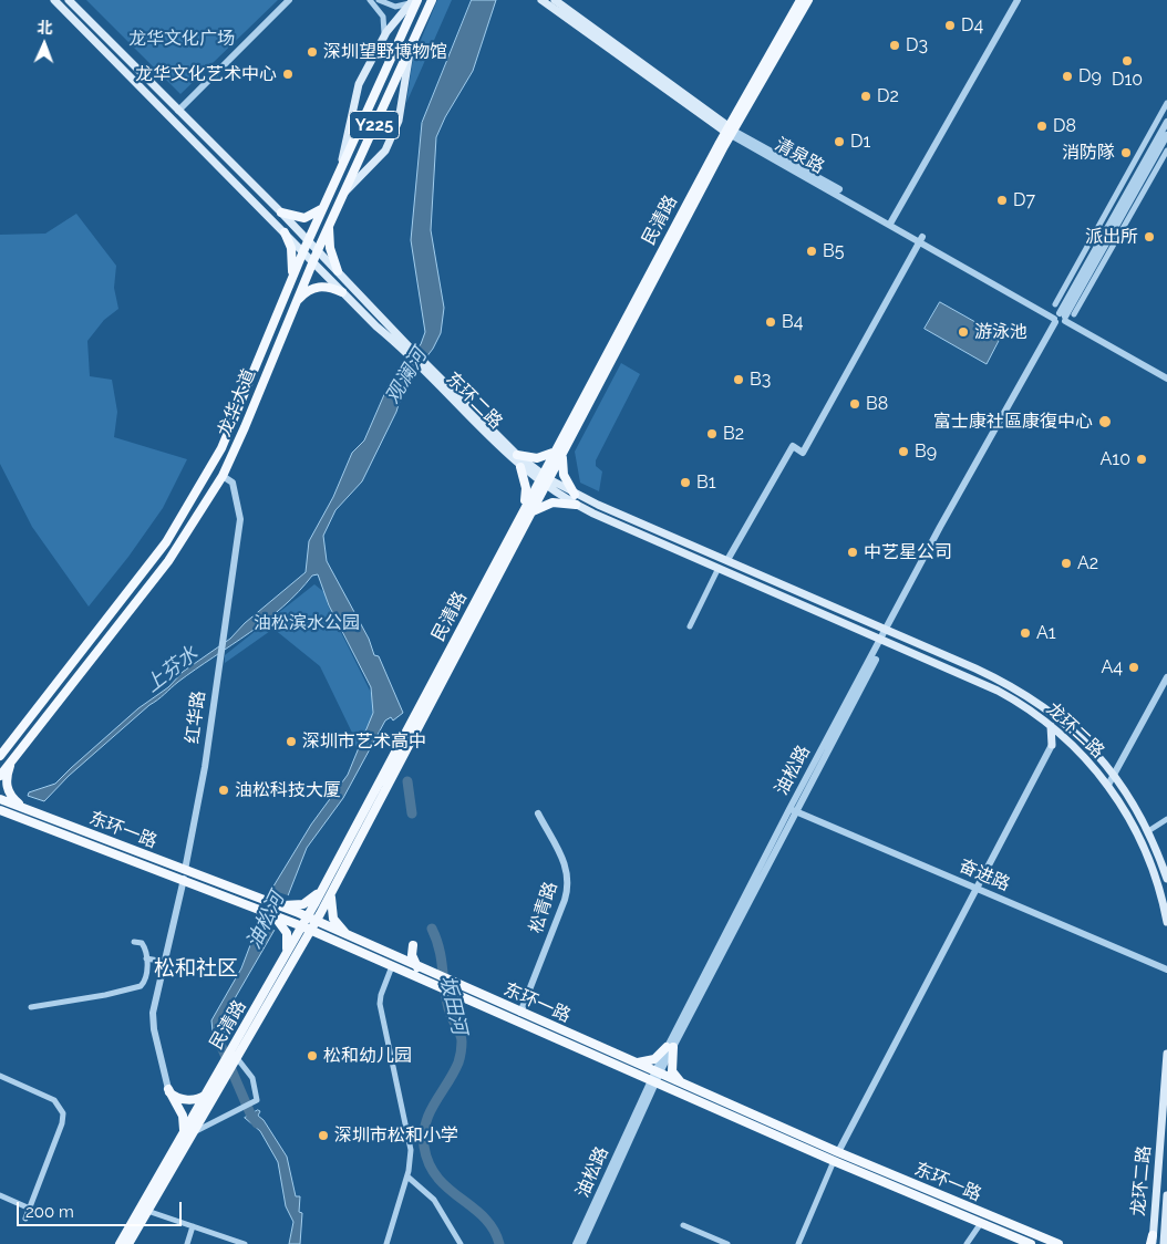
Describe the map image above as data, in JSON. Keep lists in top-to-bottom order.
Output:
{
  "streets": {
    "main road": [
      "Y225",
      "清泉路",
      "民清路",
      "东环二路",
      "龙华大道",
      "龙环二路",
      "东环一路"
    ],
    "street": [
      "红华路",
      "油松路",
      "奋进路",
      "松青路"
    ]
  },
  "crossings": [
    ["清泉路", "民清路"],
    ["清泉路", "油松路"],
    ["民清路", "东环二路"],
    ["民清路", "东环一路"],
    ["东环二路", "龙华大道"],
    ["东环二路", "龙环二路"],
    ["东环二路", "油松路"],
    ["龙华大道", "红华路"],
    ["红华路", "东环一路"],
    ["龙环二路", "油松路"],
    ["油松路", "东环一路"],
    ["油松路", "奋进路"],
    ["东环一路", "松青路"]
  ],
  "districts": ["松和社区"],
  "water": [
    "观澜河",
    "上芬水",
    "油松河",
    "坂田河"
  ],
  "parks": ["龙华文化广场", "油松滨水公园"],
  "places": [
    "D4",
    "D3",
    "深圳望野博物馆",
    "D10",
    "龙华文化艺术中心",
    "D9",
    "D2",
    "D8",
    "D1",
    "消防隊",
    "D7",
    "派出所",
    "B5",
    "B4",
    "游泳池",
    "B3",
    "B8",
    "富士康社區康復中心",
    "B2",
    "B9",
    "A10",
    "B1",
    "中艺星公司",
    "A2",
    "A1",
    "A4",
    "深圳市艺术高中",
    "油松科技大厦",
    "松和幼儿园",
    "深圳市松和小学"
  ],
  "scale_bar": "200 m",
  "north": "top"
}
